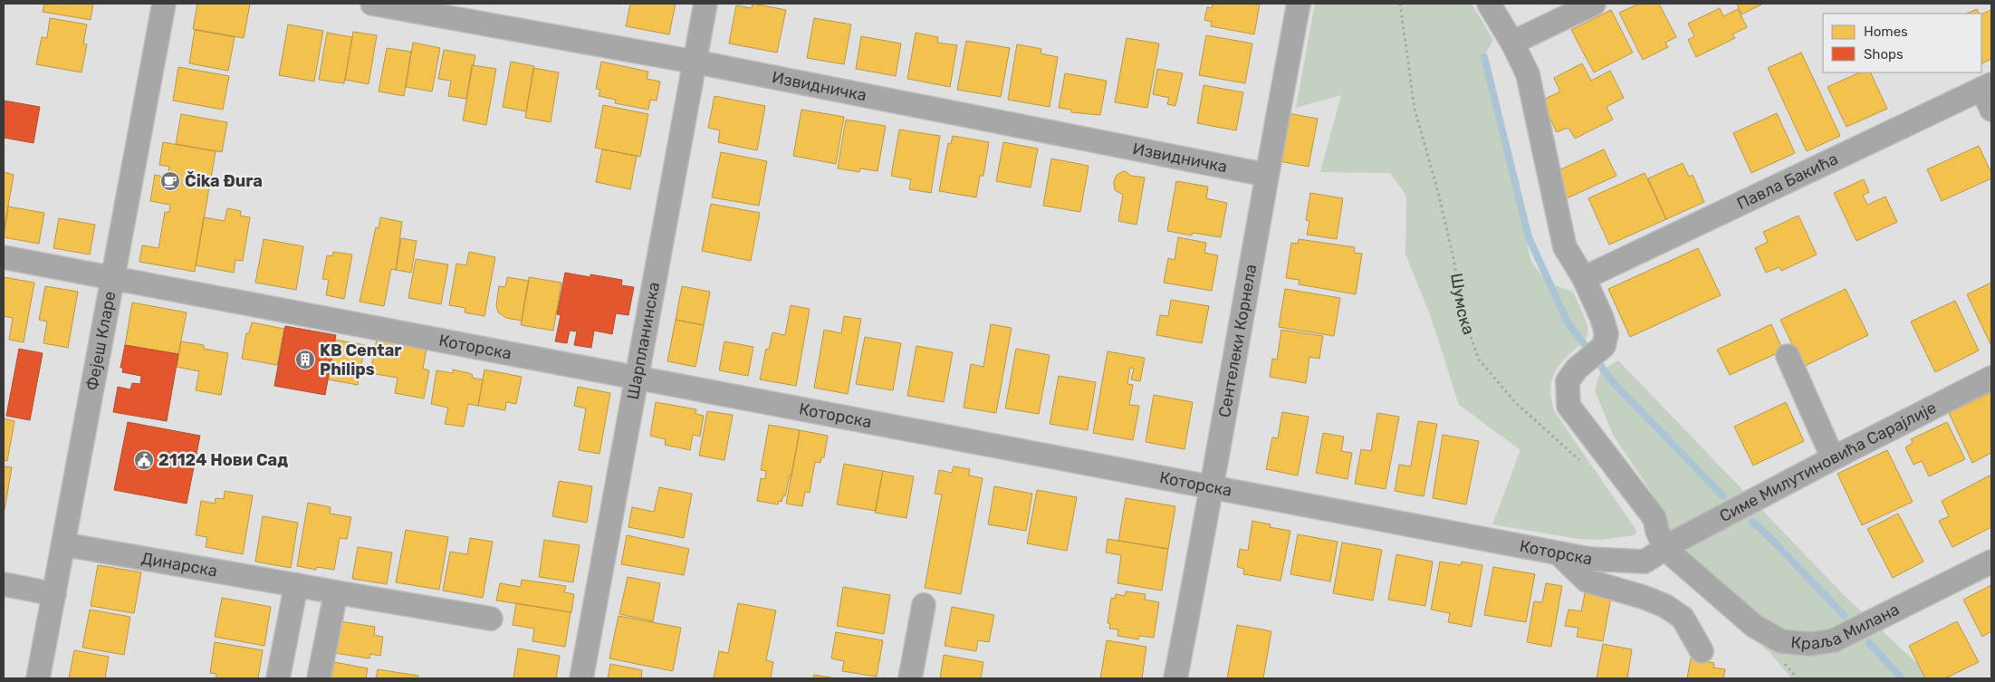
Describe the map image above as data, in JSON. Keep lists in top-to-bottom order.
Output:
{
  "streets": {
    "street": [
      "Извидничка",
      "Павла Бакића",
      "Шарпланинска",
      "Фејеш Кларе",
      "Сентелеки Корнела",
      "Которска",
      "Симе Милутиновића Сарајлије",
      "Динарска",
      "Краља Милана"
    ],
    "path": ["Шумска"]
  },
  "crossings": [
    ["Извидничка", "Шарпланинска"],
    ["Извидничка", "Сентелеки Корнела"],
    ["Шарпланинска", "Которска"],
    ["Фејеш Кларе", "Которска"],
    ["Фејеш Кларе", "Динарска"],
    ["Сентелеки Корнела", "Которска"],
    ["Которска", "Симе Милутиновића Сарајлије"],
    ["Которска", "Краља Милана"],
    ["Симе Милутиновића Сарајлије", "Краља Милана"]
  ],
  "places": {
    "cafe": ["Čika Đura"],
    "building": ["KB Centar Philips"],
    "public building": ["21124 Нови Сад"]
  },
  "legend": ["Homes", "Shops"]
}
